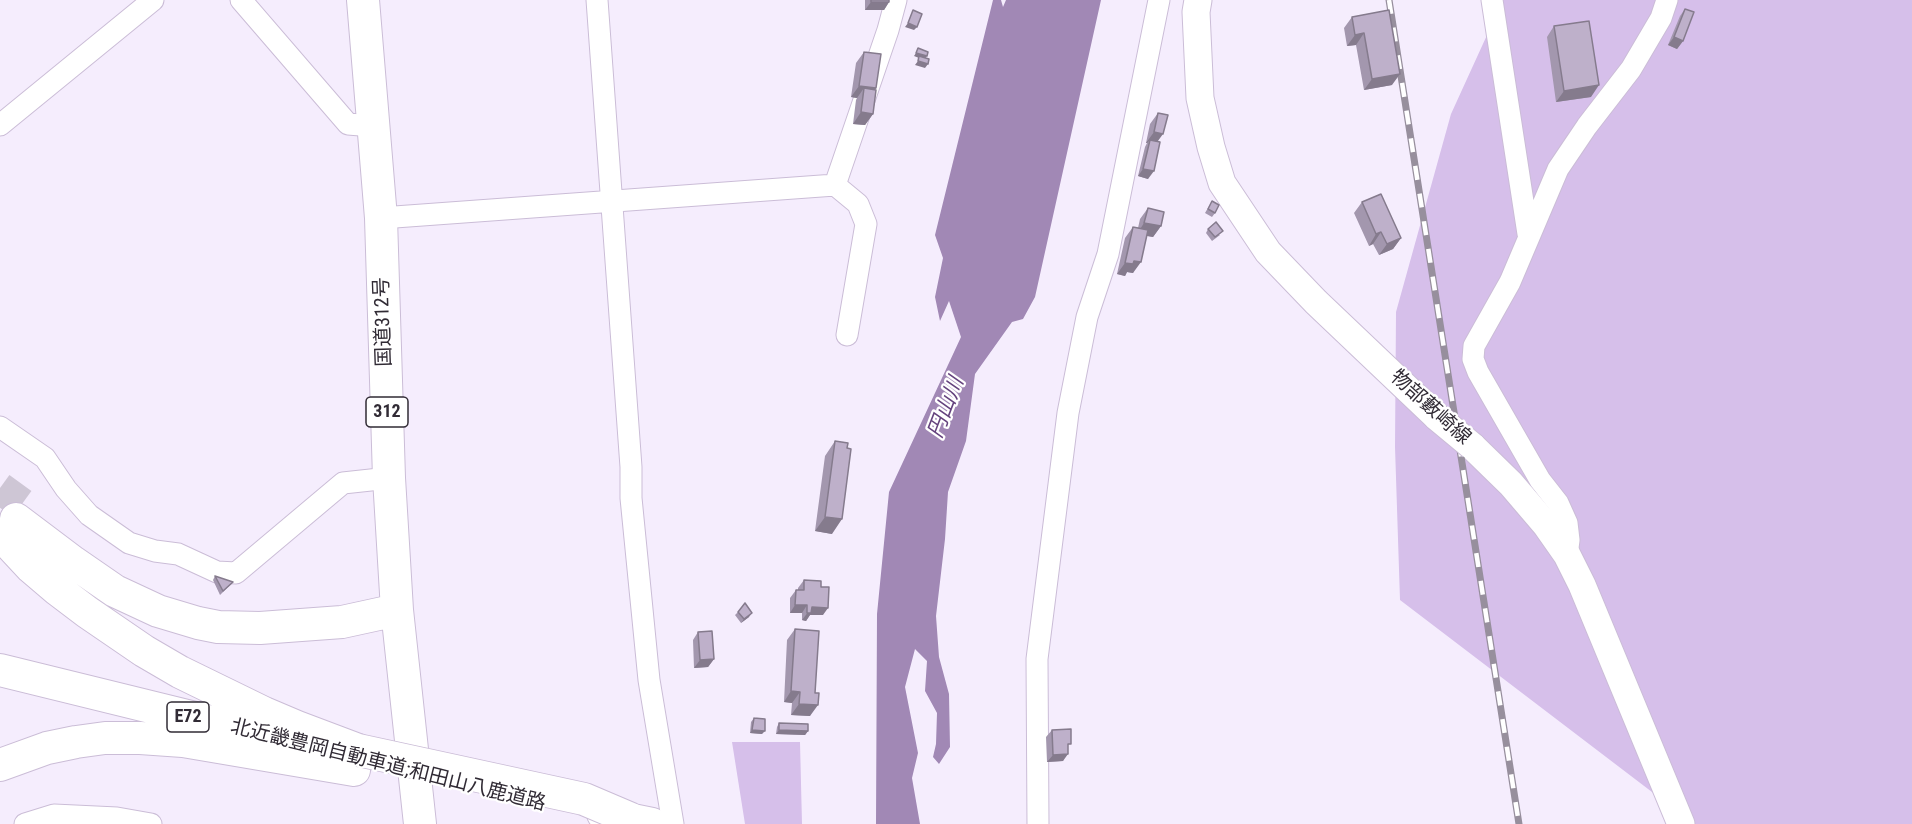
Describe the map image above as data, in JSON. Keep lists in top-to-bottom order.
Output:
{
  "streets": {
    "highway": [
      "国道312号",
      "312",
      "E72",
      "北近畿豊岡自動車道;和田山八鹿道路"
    ],
    "main road": ["物部藪崎線"]
  },
  "water": ["円山川"]
}
